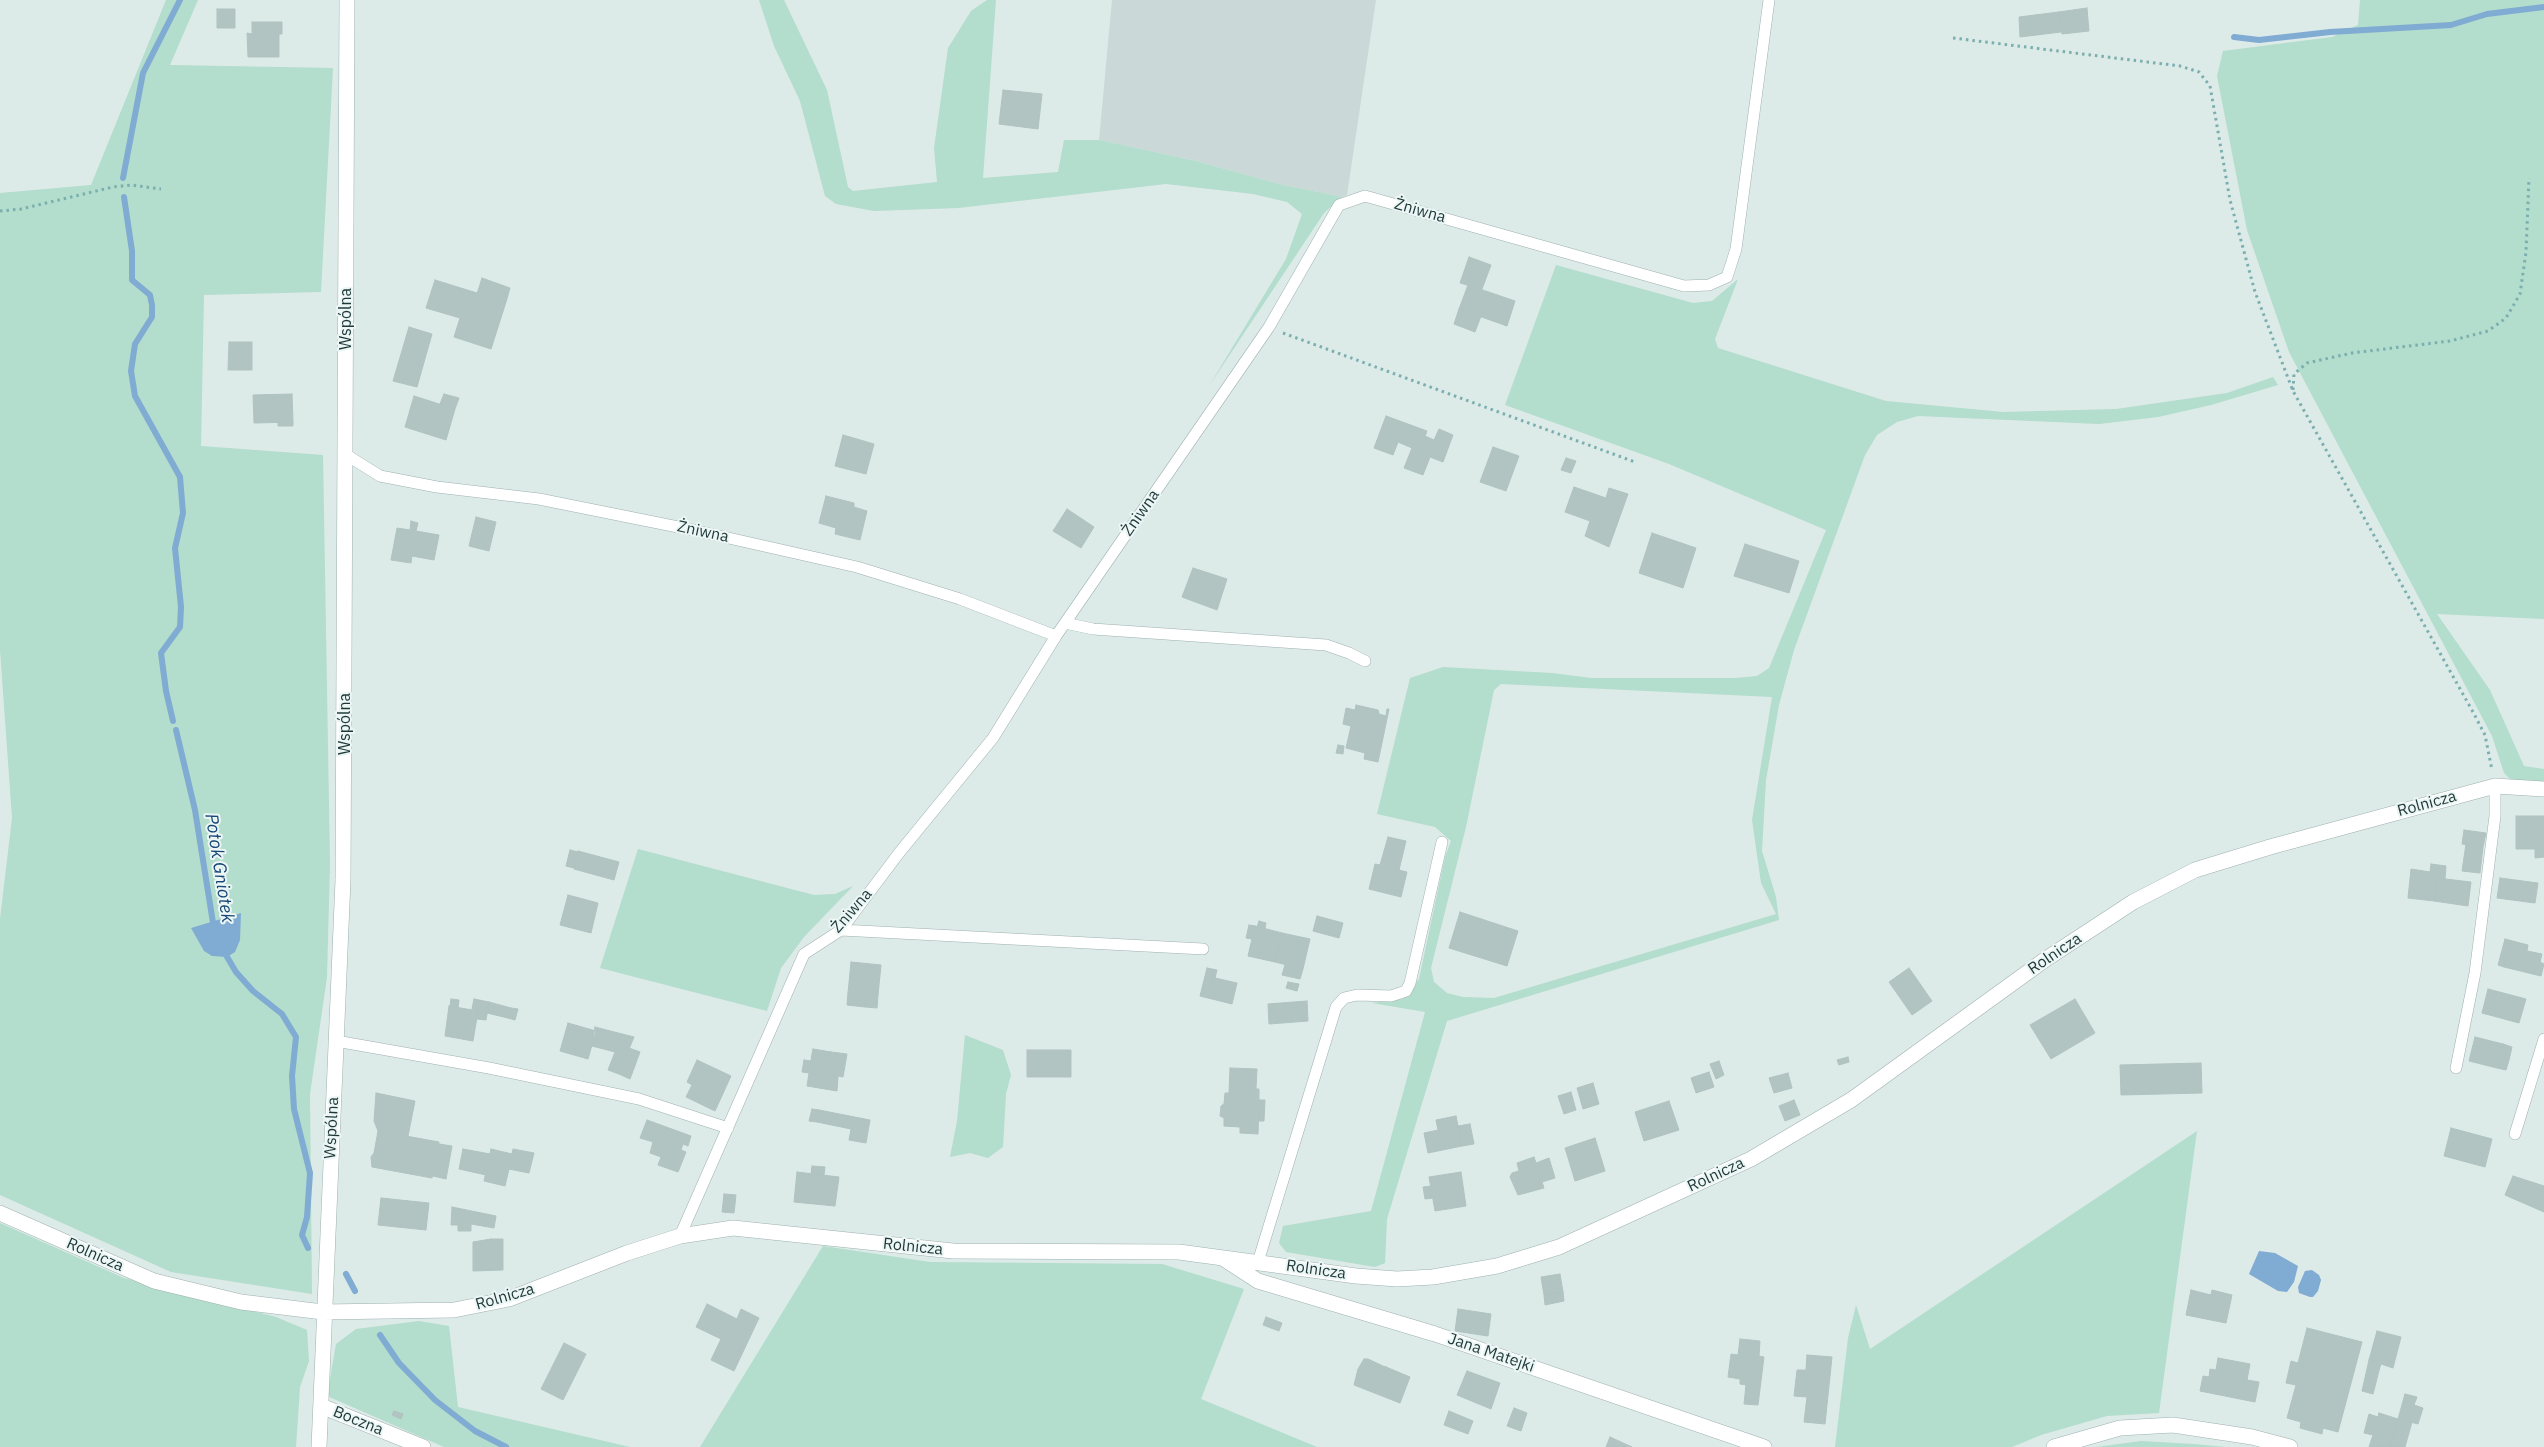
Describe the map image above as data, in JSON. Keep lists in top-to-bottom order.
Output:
{
  "streets": {
    "street": [
      "Wspólna",
      "Rolnicza",
      "Jana Matejki",
      "Boczna"
    ],
    "lane": ["Żniwna"]
  },
  "crossings": [
    ["Żniwna", "Wspólna"],
    ["Żniwna", "Rolnicza"],
    ["Wspólna", "Rolnicza"],
    ["Wspólna", "Boczna"],
    ["Rolnicza", "Jana Matejki"]
  ],
  "water": ["Potok Gniotek"]
}
